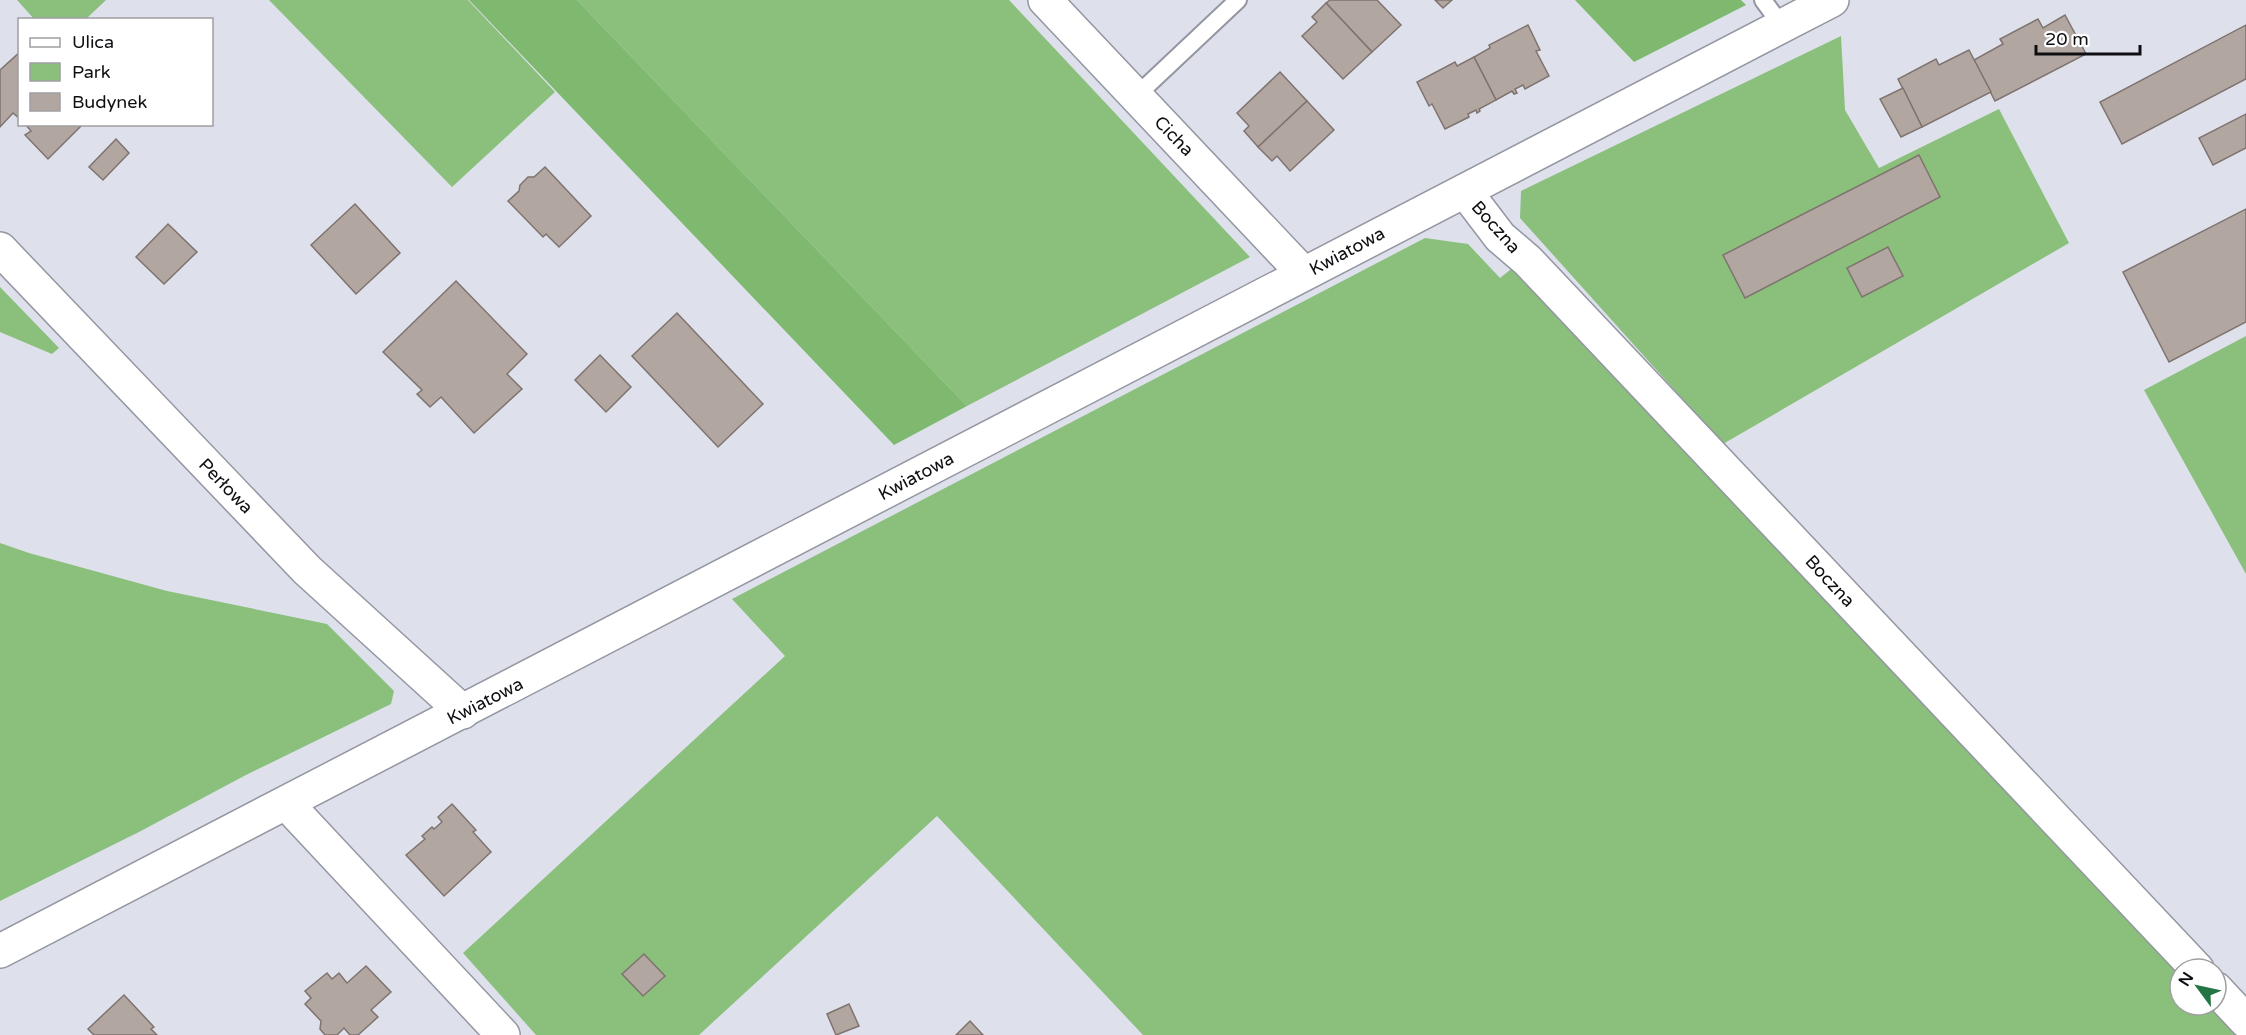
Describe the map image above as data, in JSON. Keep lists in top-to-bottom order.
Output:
{
  "streets": {
    "street": [
      "Cicha",
      "Boczna",
      "Kwiatowa",
      "Perłowa"
    ]
  },
  "crossings": [
    ["Cicha", "Kwiatowa"],
    ["Boczna", "Kwiatowa"],
    ["Kwiatowa", "Perłowa"]
  ],
  "legend": ["Ulica", "Park", "Budynek"],
  "scale_bar": "20 m",
  "north": "top left"
}
